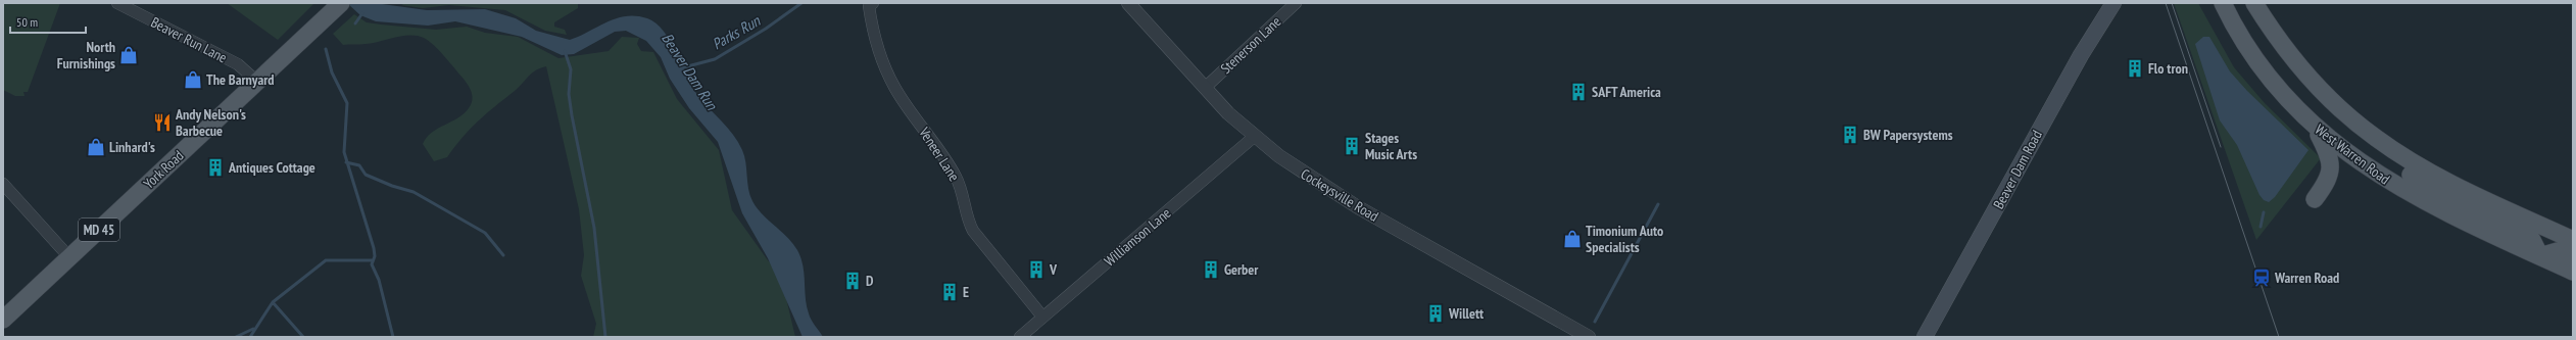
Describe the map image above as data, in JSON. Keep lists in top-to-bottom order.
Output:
{
  "streets": {
    "main road": [
      "West Warren Road",
      "York Road",
      "Beaver Dam Road",
      "MD 45"
    ],
    "street": [
      "Beaver Run Lane",
      "Stenerson Lane",
      "Veneer Lane",
      "Cockeysville Road",
      "Williamson Lane"
    ]
  },
  "crossings": [
    ["Beaver Run Lane", "York Road"],
    ["Stenerson Lane", "Cockeysville Road"],
    ["Veneer Lane", "Williamson Lane"],
    ["Cockeysville Road", "Williamson Lane"]
  ],
  "water": ["Parks Run", "Beaver Dam Run"],
  "places": {
    "shop": [
      "North Furnishings",
      "The Barnyard",
      "Linhard's",
      "Timonium Auto Specialists"
    ],
    "building": [
      "Flo tron",
      "SAFT America",
      "BW Papersystems",
      "Stages Music Arts",
      "Antiques Cottage",
      "V",
      "Gerber",
      "D",
      "E",
      "Willett"
    ],
    "restaurant": ["Andy Nelson's Barbecue"],
    "station": ["Warren Road"]
  },
  "scale_bar": "50 m"
}
